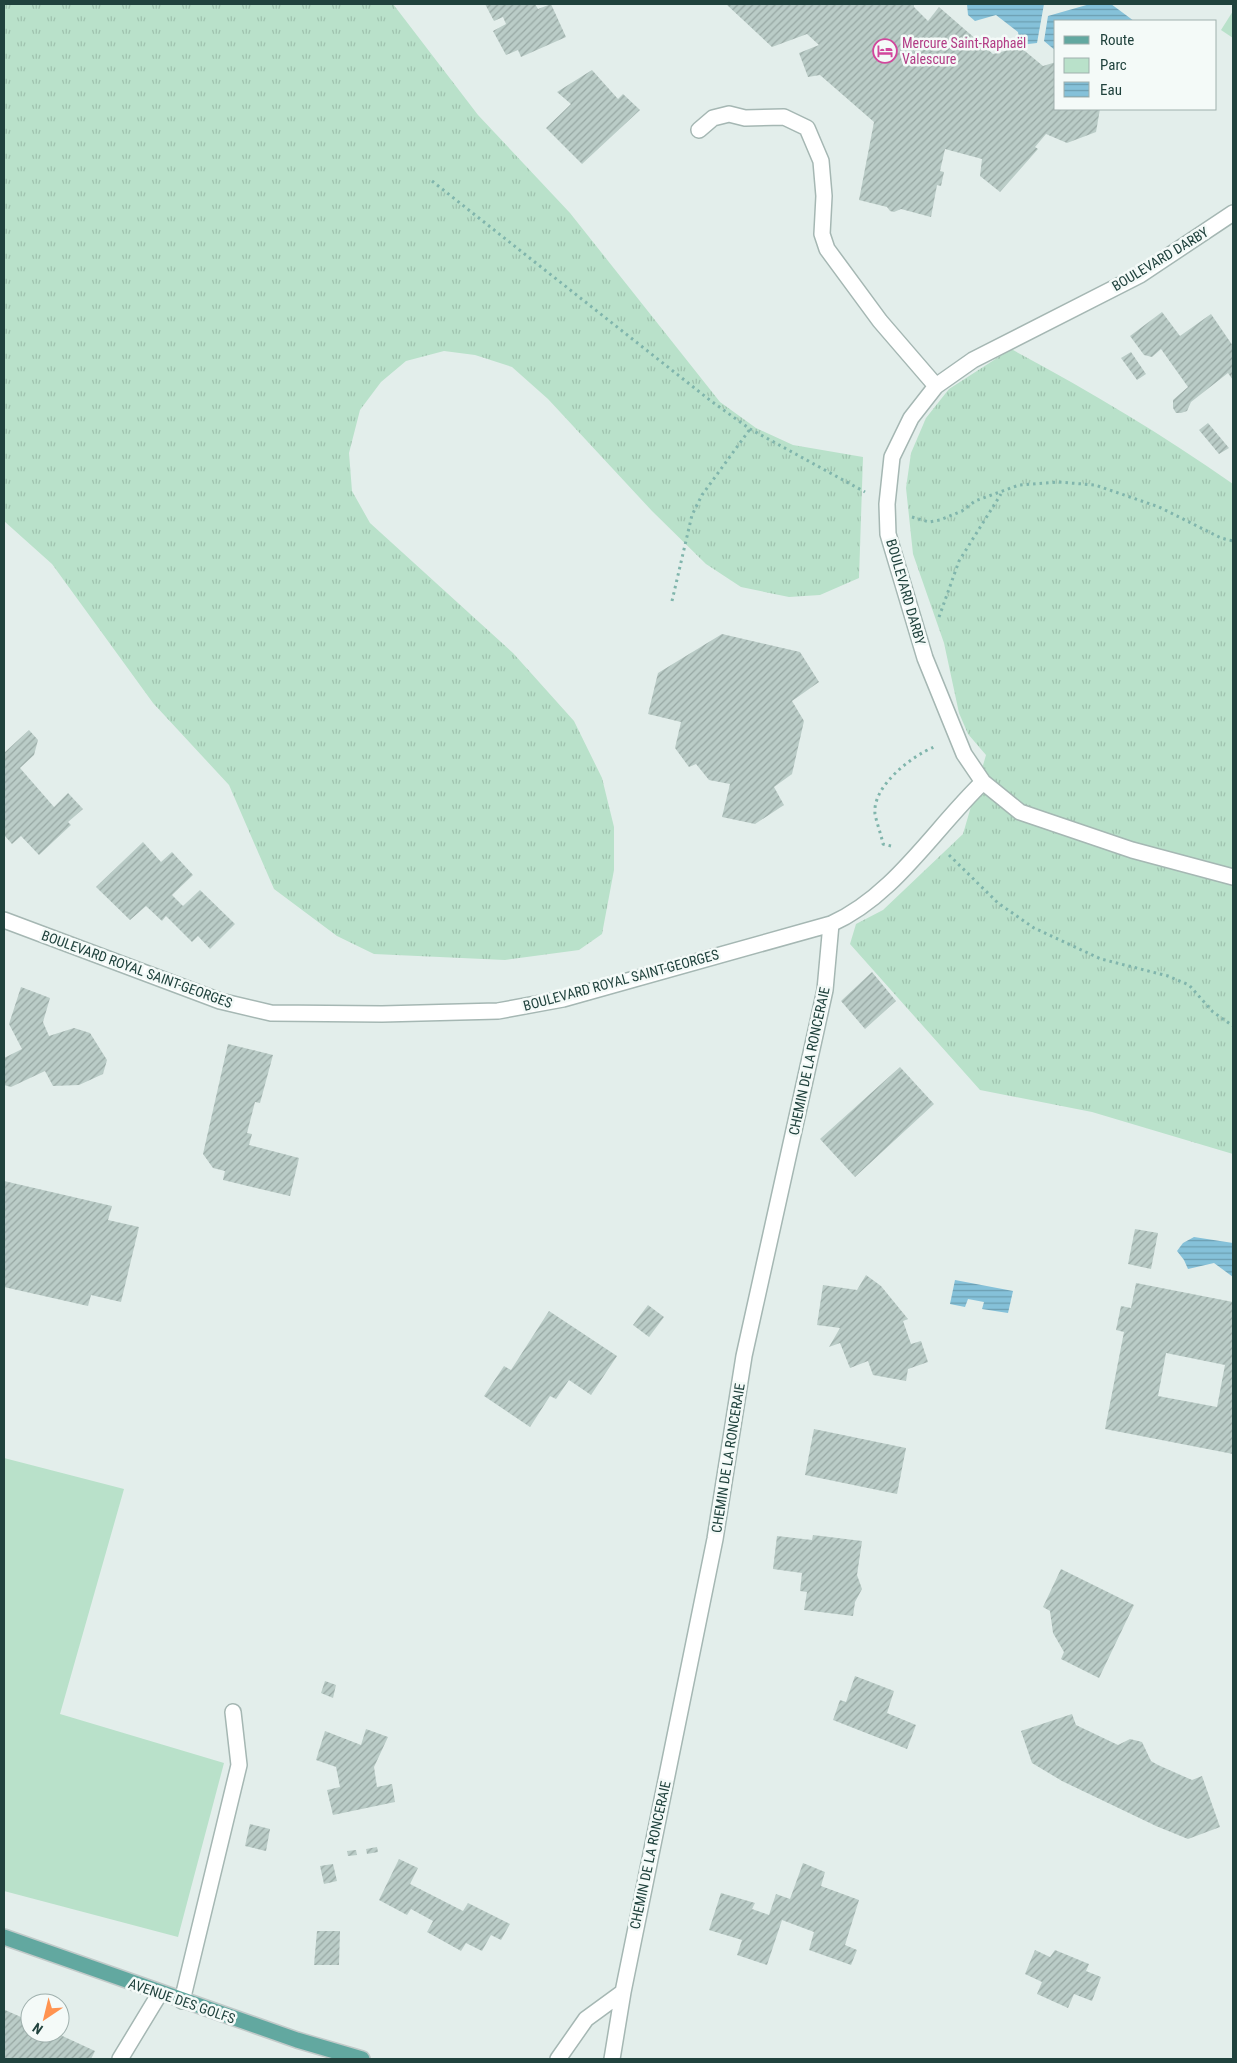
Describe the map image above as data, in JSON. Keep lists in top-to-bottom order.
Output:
{
  "streets": {
    "main road": ["AVENUE DES GOLFS"],
    "street": ["BOULEVARD DARBY", "BOULEVARD ROYAL SAINT-GEORGES", "CHEMIN DE LA RONCERAIE"]
  },
  "crossings": [
    ["BOULEVARD DARBY", "BOULEVARD ROYAL SAINT-GEORGES"],
    ["BOULEVARD ROYAL SAINT-GEORGES", "CHEMIN DE LA RONCERAIE"]
  ],
  "places": {
    "hotel": ["Mercure Saint-Raphaël Valescure"]
  },
  "legend": ["Route", "Parc", "Eau"],
  "north": "bottom left"
}
